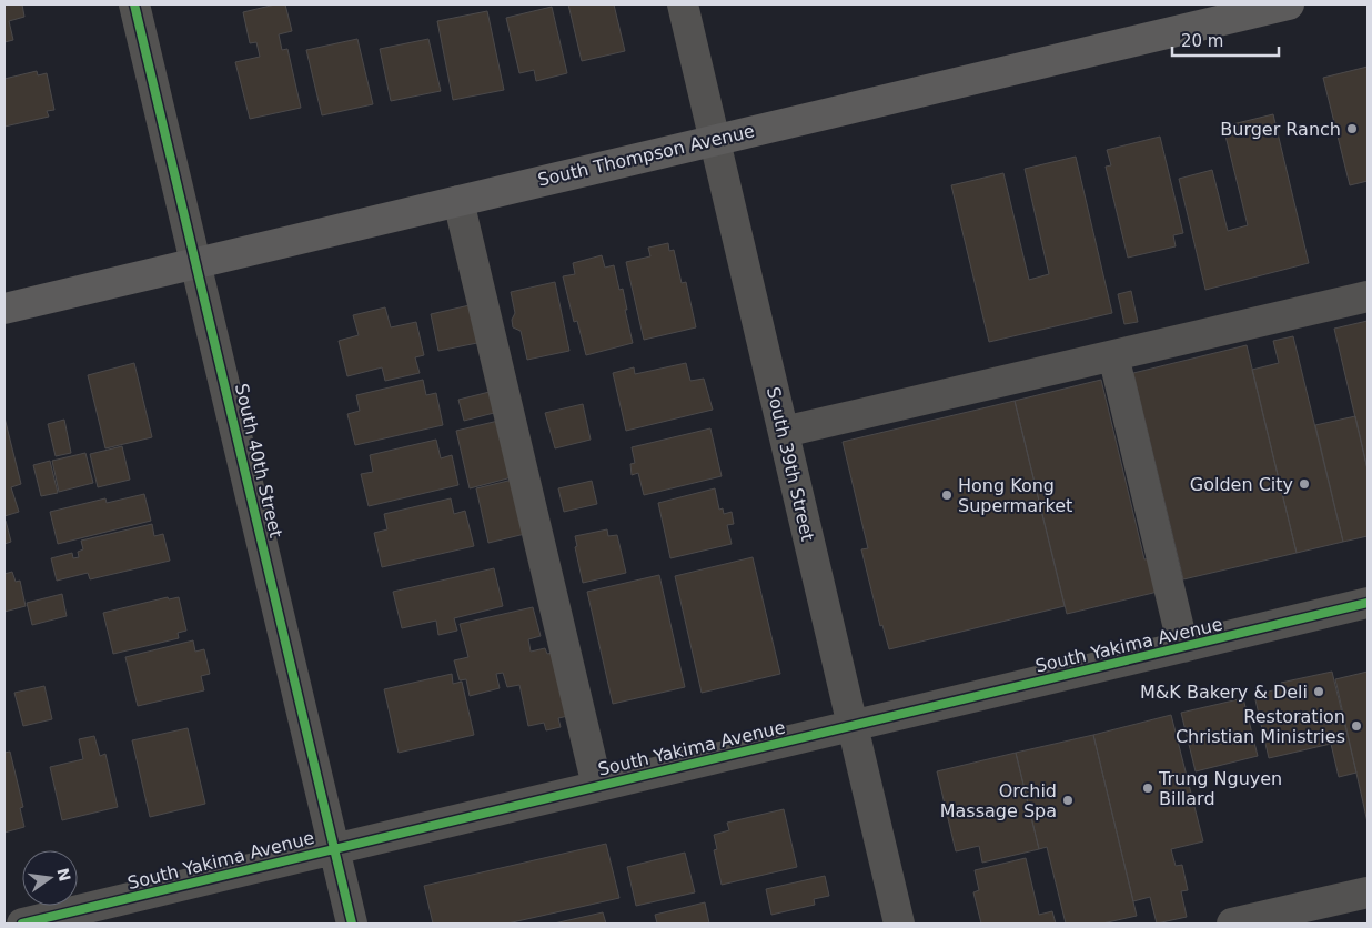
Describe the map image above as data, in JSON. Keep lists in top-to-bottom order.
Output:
{
  "streets": {
    "main road": ["South Thompson Avenue"],
    "street": ["South 40th Street", "South 39th Street", "South Yakima Avenue"]
  },
  "crossings": [
    ["South Thompson Avenue", "South 40th Street"],
    ["South Thompson Avenue", "South 39th Street"],
    ["South 40th Street", "South Yakima Avenue"],
    ["South 39th Street", "South Yakima Avenue"]
  ],
  "places": [
    "Burger Ranch",
    "Golden City",
    "Hong Kong Supermarket",
    "M&K Bakery & Deli",
    "Restoration Christian Ministries",
    "Trung Nguyen Billard",
    "Orchid Massage Spa"
  ],
  "scale_bar": "20 m",
  "north": "right"
}
